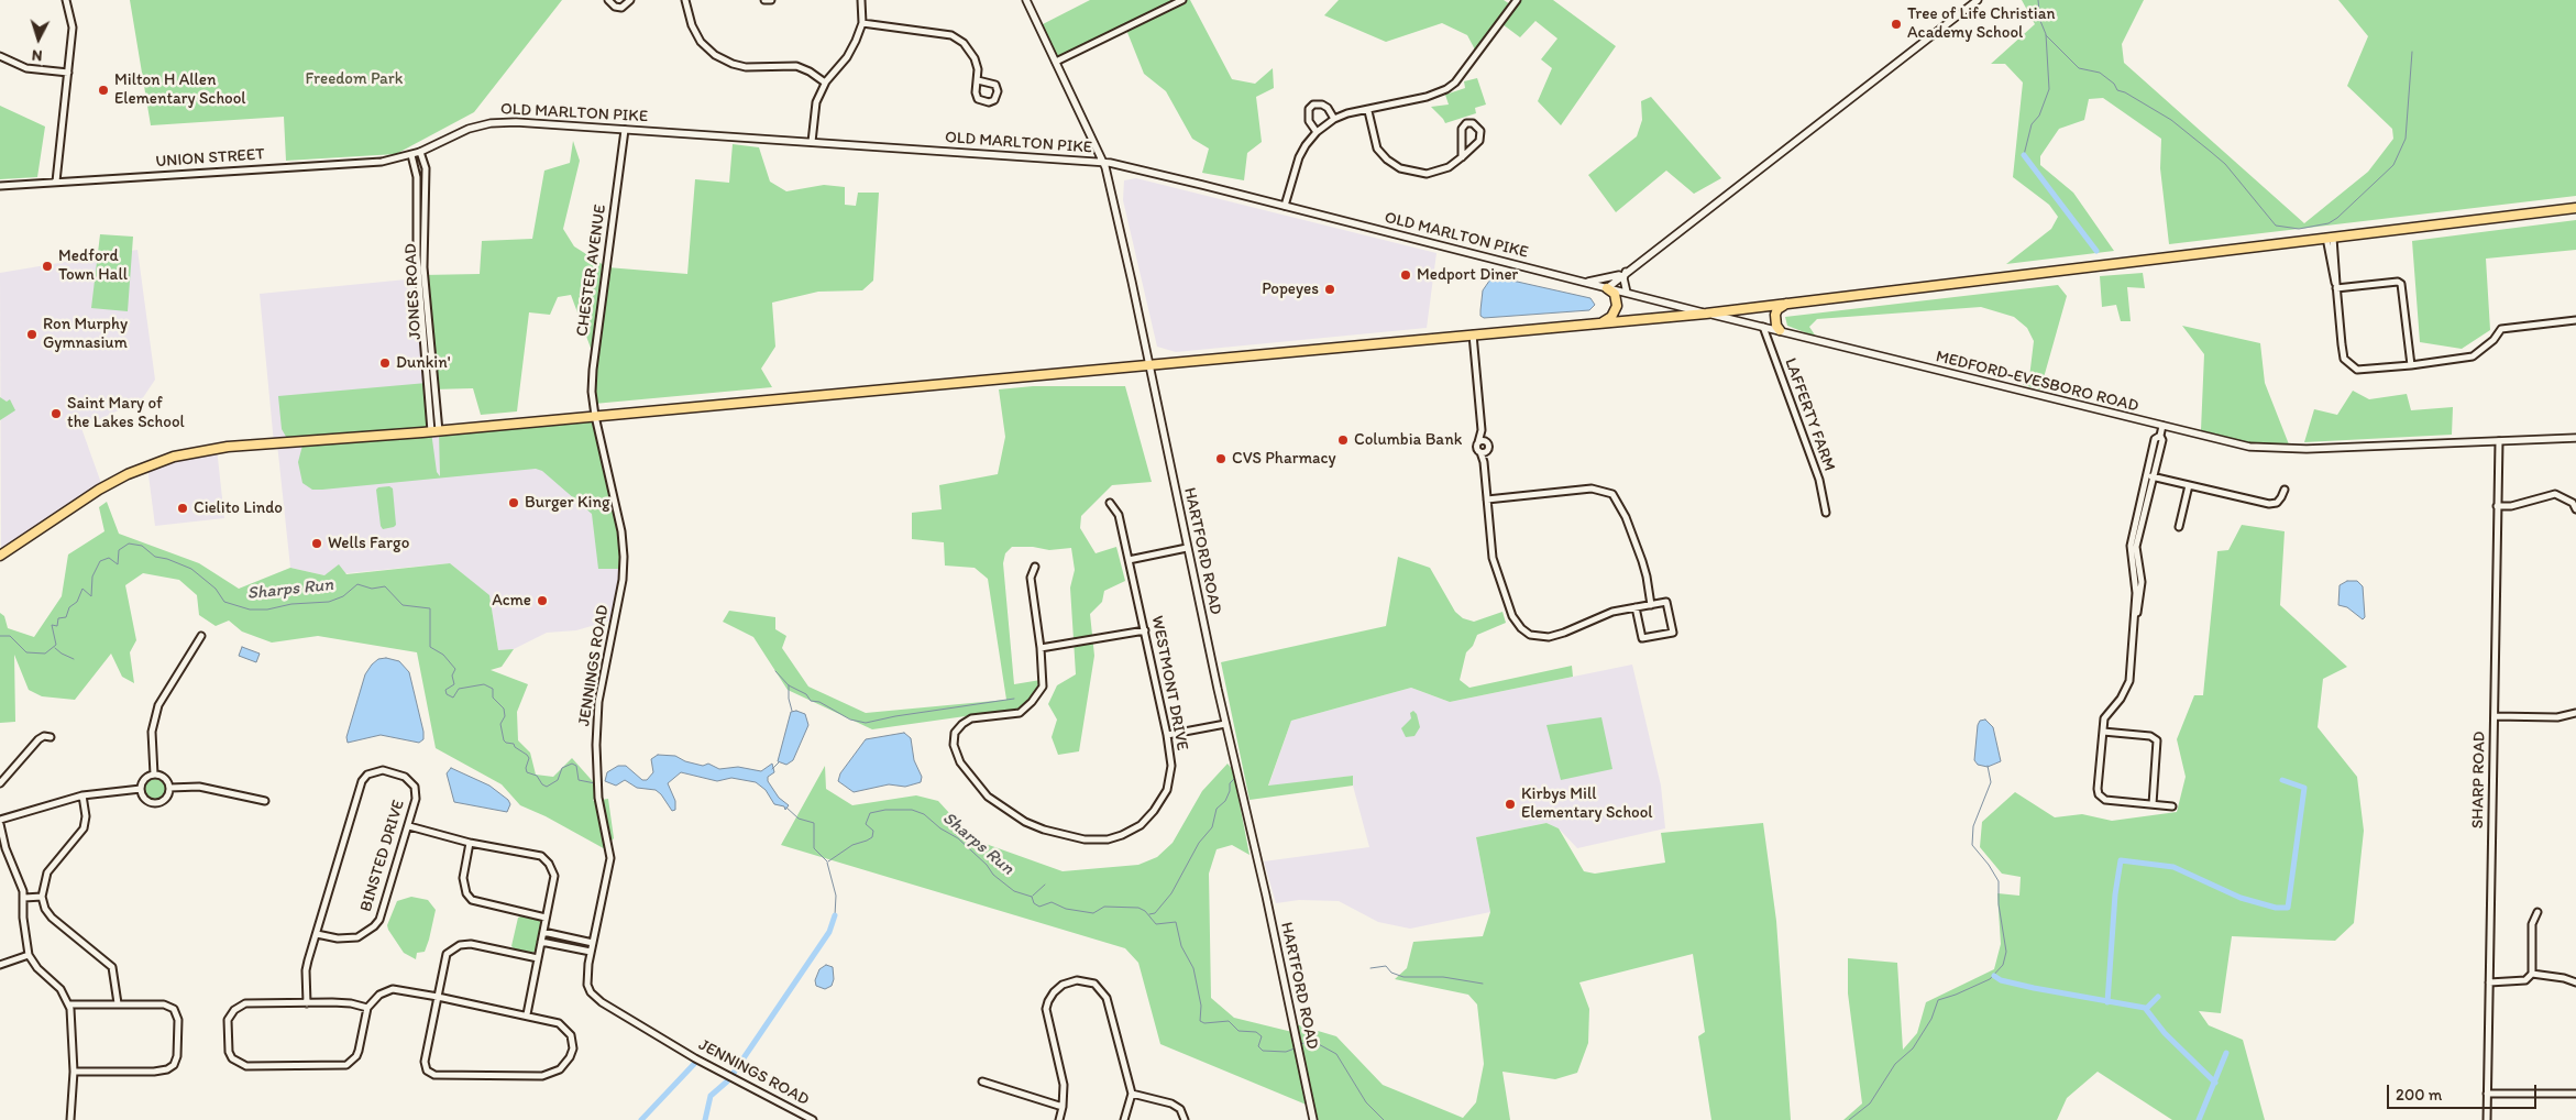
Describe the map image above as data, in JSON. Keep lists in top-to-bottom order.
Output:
{
  "streets": {
    "street": [
      "OLD MARLTON PIKE",
      "UNION STREET",
      "CHESTER AVENUE",
      "JONES ROAD",
      "MEDFORD-EVESBORO ROAD",
      "LAFFERTY FARM",
      "HARTFORD ROAD",
      "JENNINGS ROAD",
      "WESTMONT DRIVE",
      "SHARP ROAD",
      "BINSTED DRIVE"
    ]
  },
  "crossings": [
    ["OLD MARLTON PIKE", "UNION STREET"],
    ["OLD MARLTON PIKE", "CHESTER AVENUE"],
    ["OLD MARLTON PIKE", "JONES ROAD"],
    ["OLD MARLTON PIKE", "MEDFORD-EVESBORO ROAD"],
    ["OLD MARLTON PIKE", "HARTFORD ROAD"],
    ["UNION STREET", "JONES ROAD"],
    ["CHESTER AVENUE", "JENNINGS ROAD"],
    ["MEDFORD-EVESBORO ROAD", "LAFFERTY FARM"],
    ["MEDFORD-EVESBORO ROAD", "SHARP ROAD"]
  ],
  "water": ["Sharps Run"],
  "parks": ["Freedom Park"],
  "places": [
    "Tree of Life Christian Academy School",
    "Milton H Allen Elementary School",
    "Medford Town Hall",
    "Medport Diner",
    "Popeyes",
    "Ron Murphy Gymnasium",
    "Dunkin'",
    "Saint Mary of the Lakes School",
    "Columbia Bank",
    "CVS Pharmacy",
    "Burger King",
    "Cielito Lindo",
    "Wells Fargo",
    "Acme",
    "Kirbys Mill Elementary School"
  ],
  "scale_bar": "200 m",
  "north": "bottom"
}
